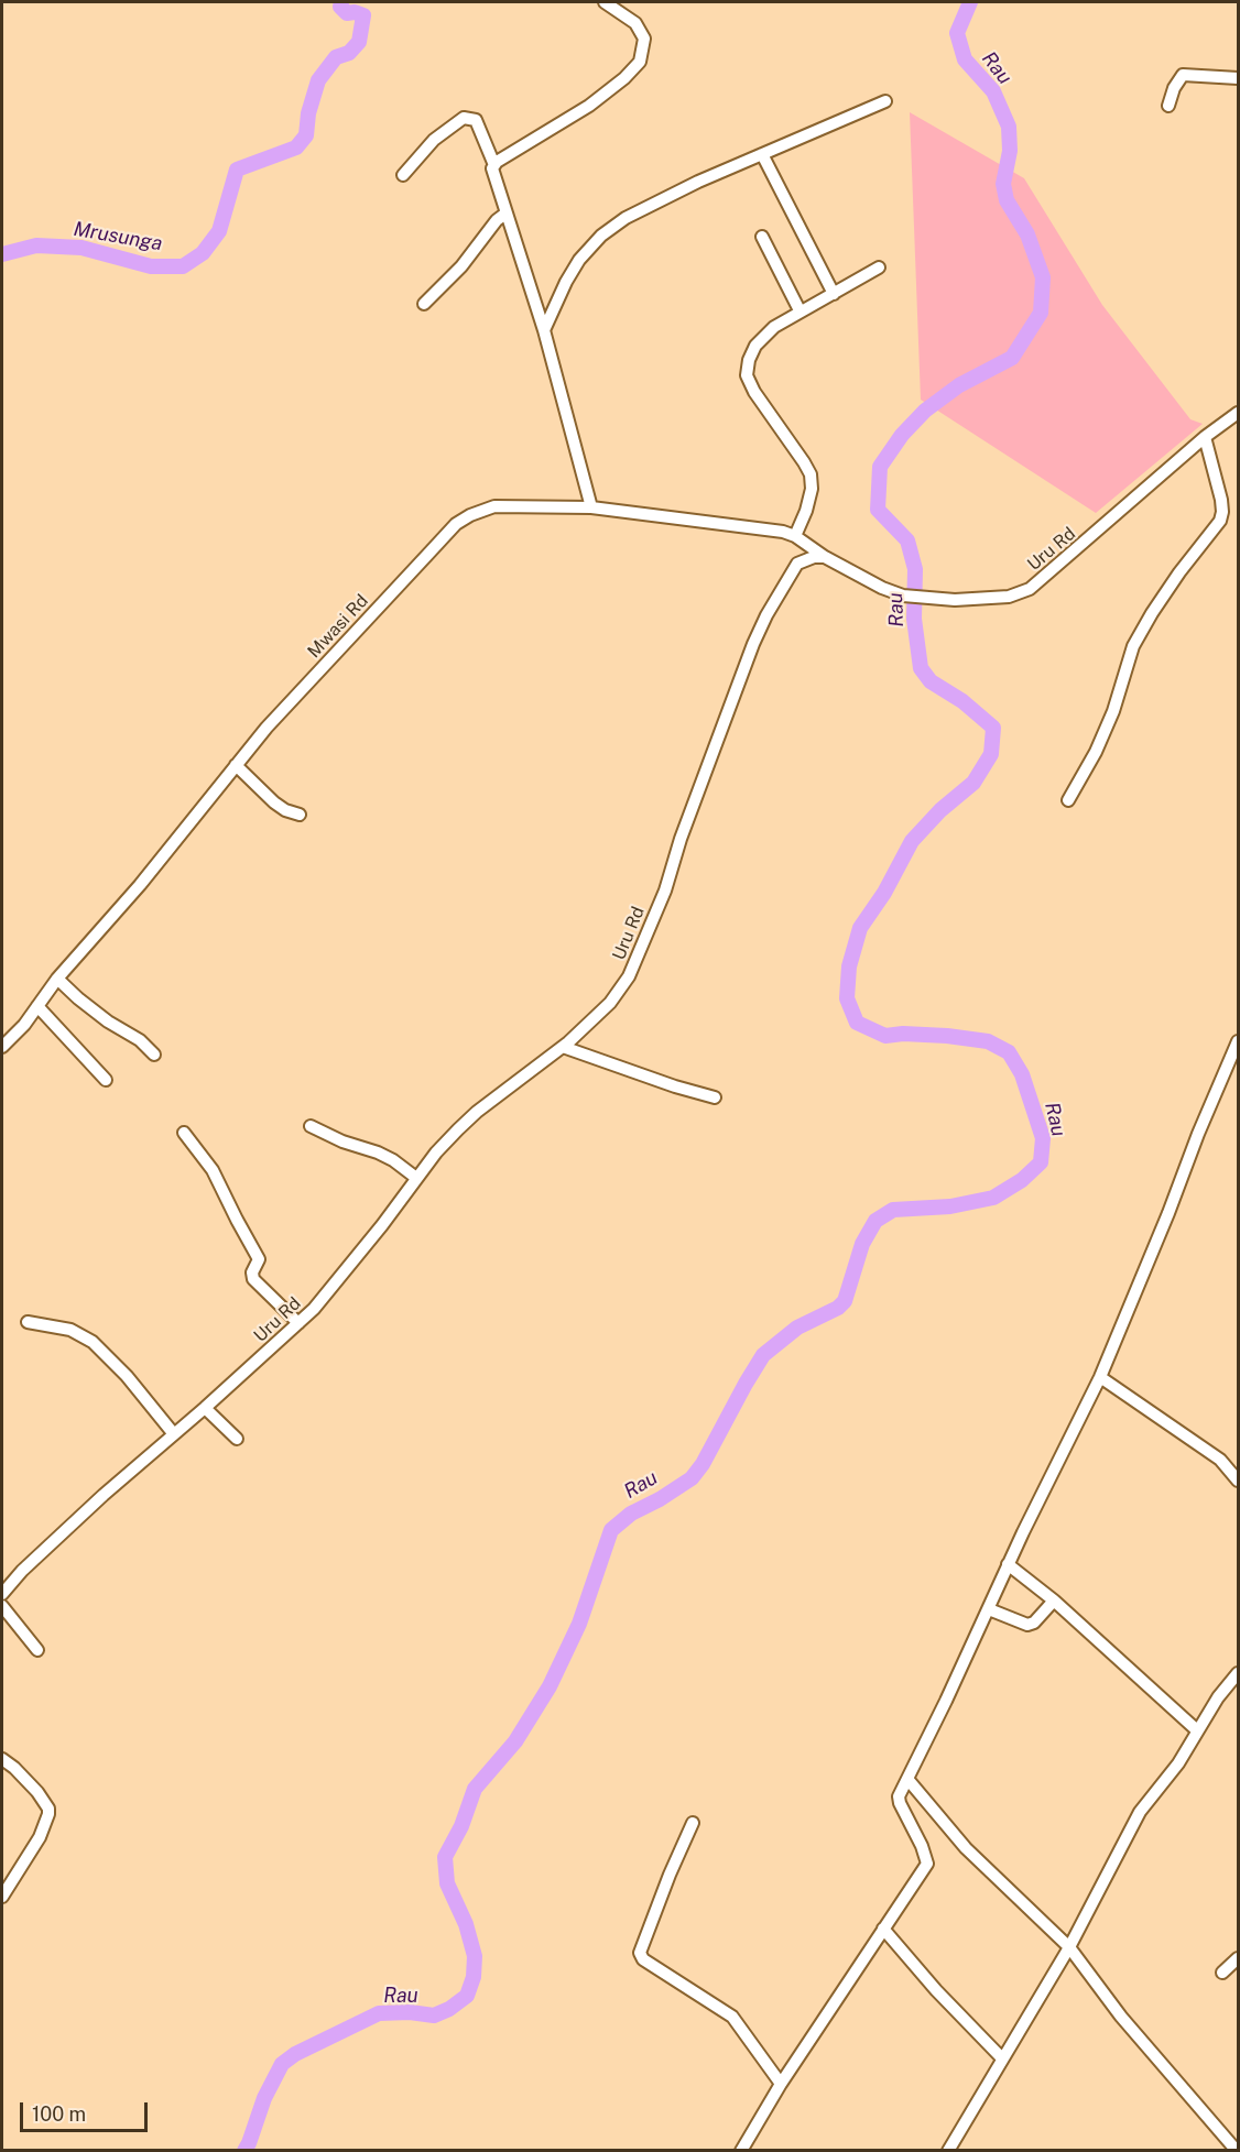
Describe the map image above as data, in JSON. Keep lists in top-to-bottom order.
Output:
{
  "streets": {
    "street": ["Uru Rd", "Mwasi Rd"]
  },
  "crossings": [
    ["Uru Rd", "Mwasi Rd"]
  ],
  "water": ["Rau", "Mrusunga"],
  "scale_bar": "100 m"
}
